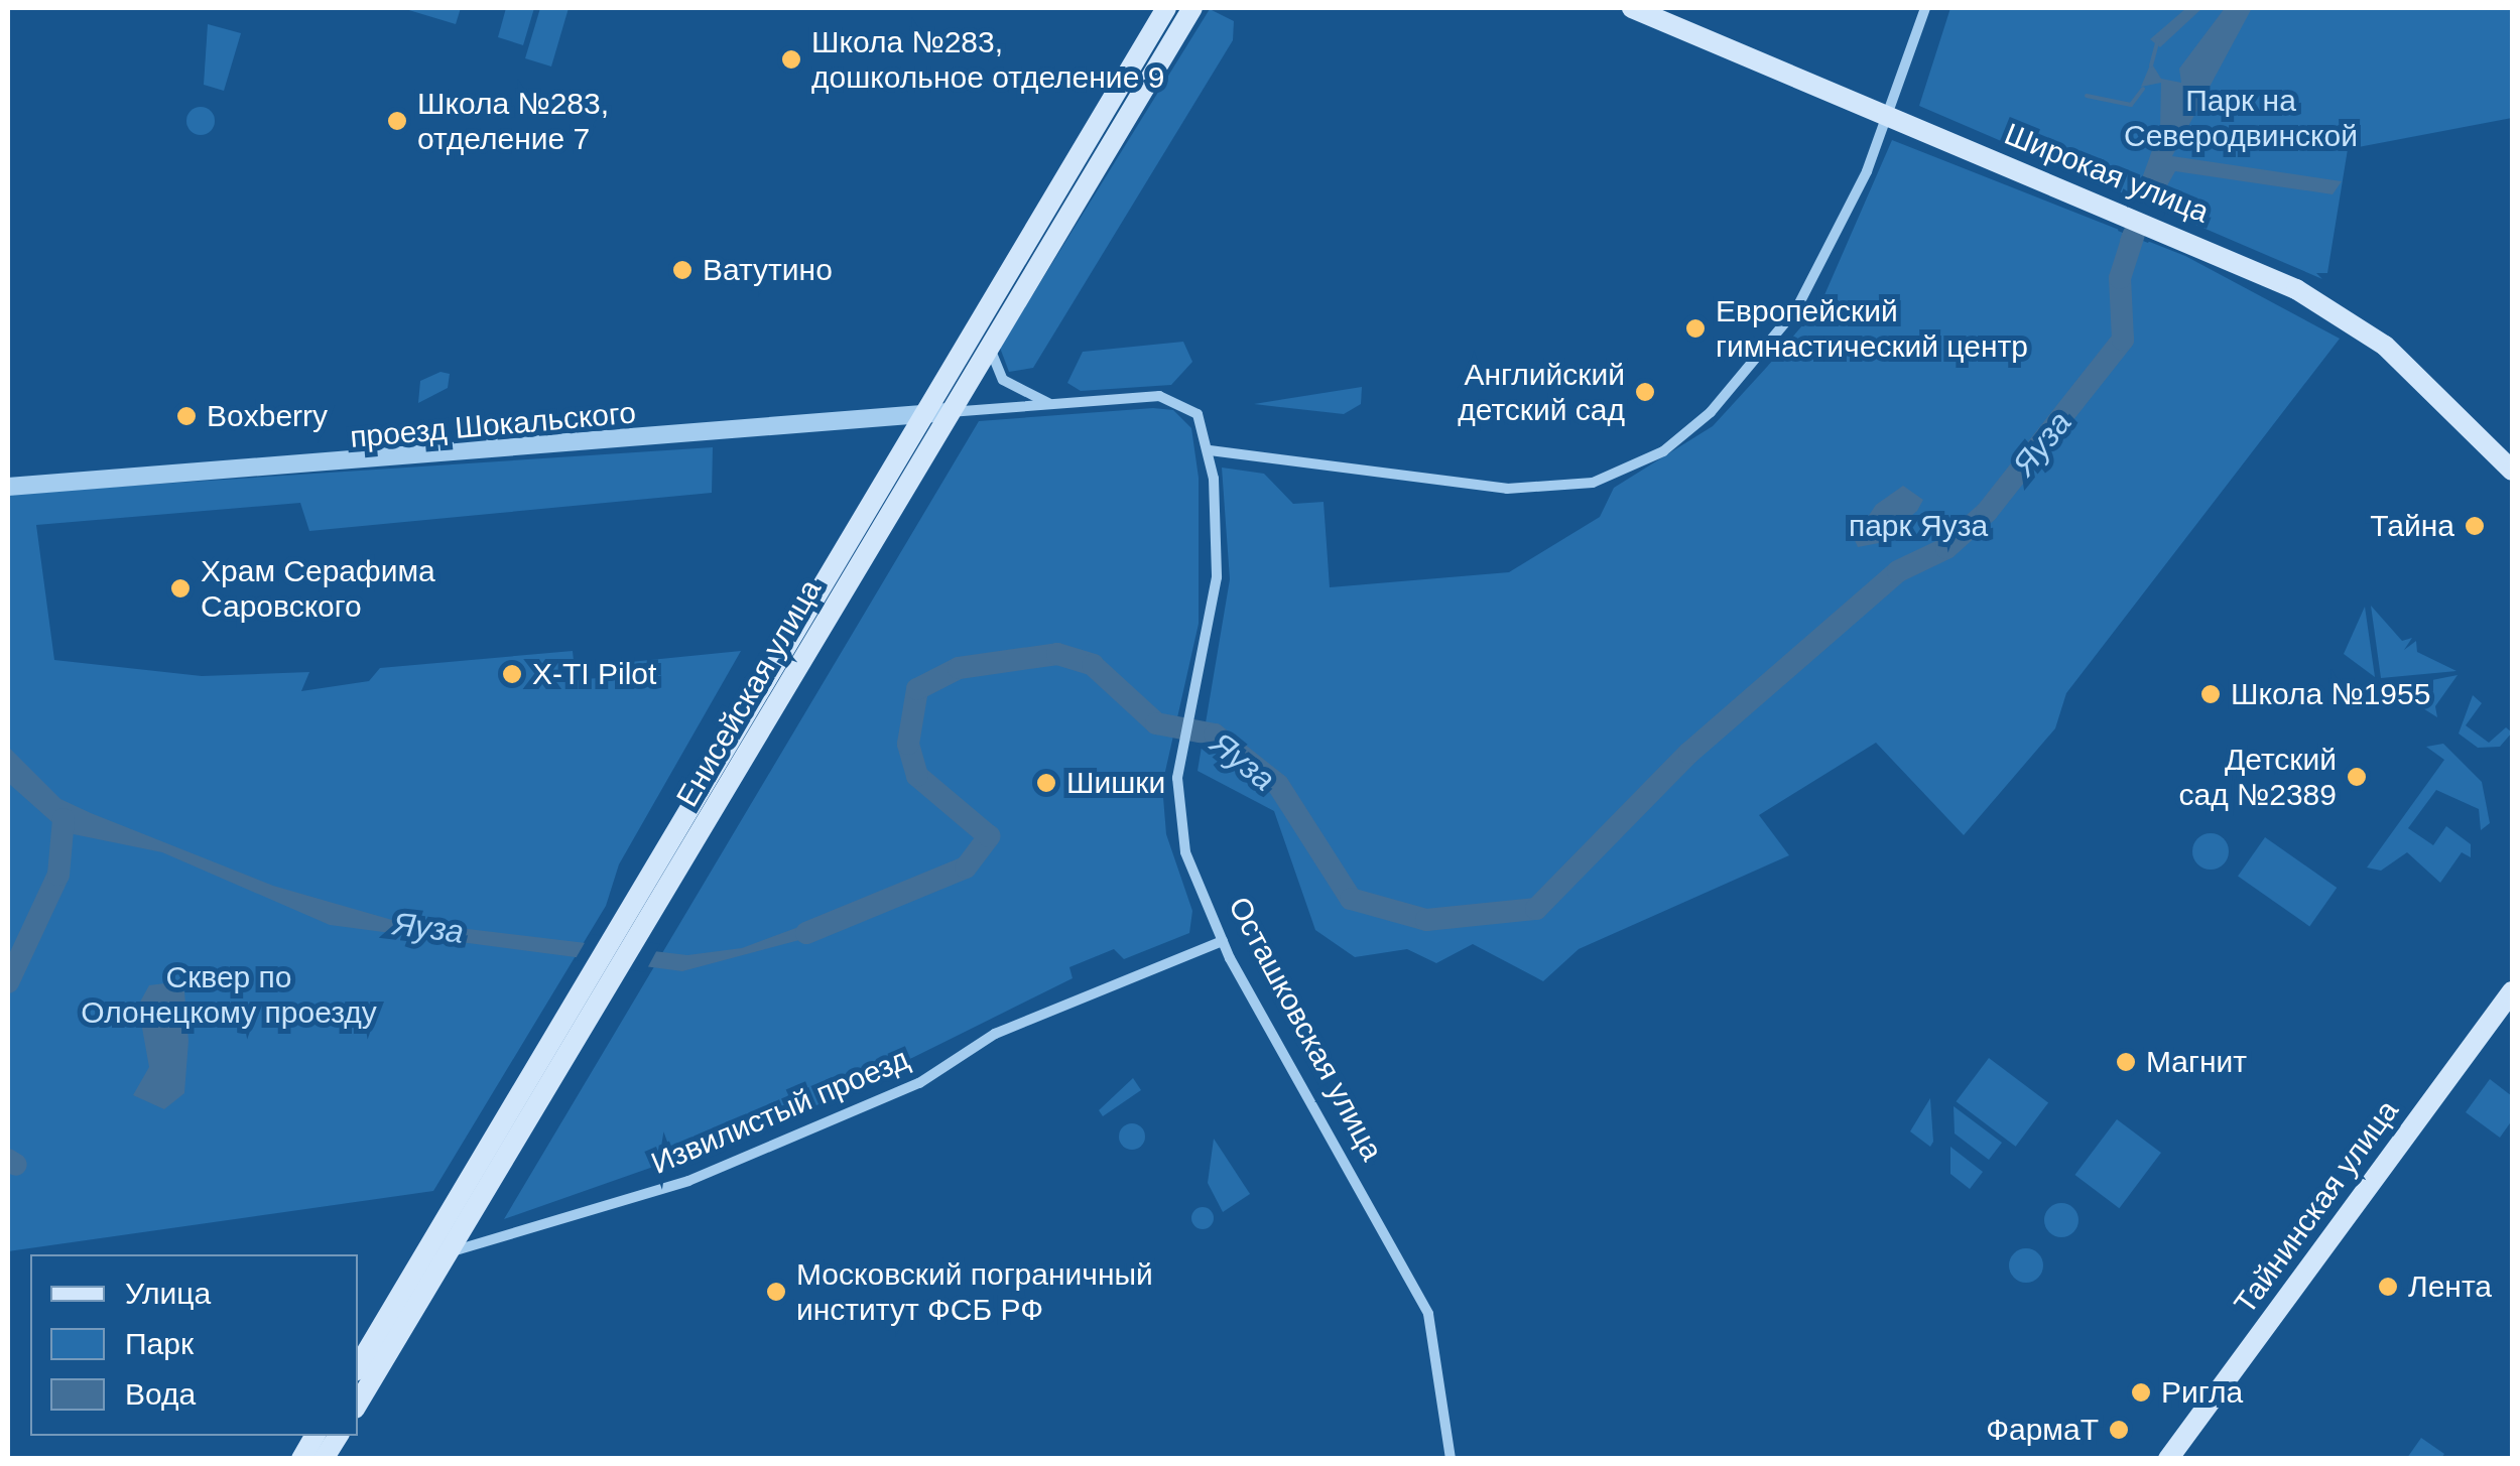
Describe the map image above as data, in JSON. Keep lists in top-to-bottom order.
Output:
{
  "streets": {
    "main road": ["Широкая улица", "Енисейская улица", "Тайнинская улица"],
    "street": ["проезд Шокальского", "Осташковская улица", "Извилистый проезд"]
  },
  "crossings": [
    ["проезд Шокальского", "Енисейская улица"],
    ["проезд Шокальского", "Осташковская улица"],
    ["Енисейская улица", "Осташковская улица"],
    ["Енисейская улица", "Извилистый проезд"],
    ["Осташковская улица", "Извилистый проезд"]
  ],
  "water": ["Яуза"],
  "parks": ["Парк на Северодвинской", "парк Яуза", "Сквер по Олонецкому проезду"],
  "places": [
    "Школа №283, дошкольное отделение 9",
    "Школа №283, отделение 7",
    "Ватутино",
    "Европейский гимнастический центр",
    "Английский детский сад",
    "Boxberry",
    "Тайна",
    "Храм Серафима Саровского",
    "X-TI Pilot",
    "Школа №1955",
    "Детский сад №2389",
    "Шишки",
    "Магнит",
    "Лента",
    "Московский пограничный институт ФСБ РФ",
    "Ригла",
    "ФармаТ"
  ],
  "legend": ["Улица", "Парк", "Вода"]
}
